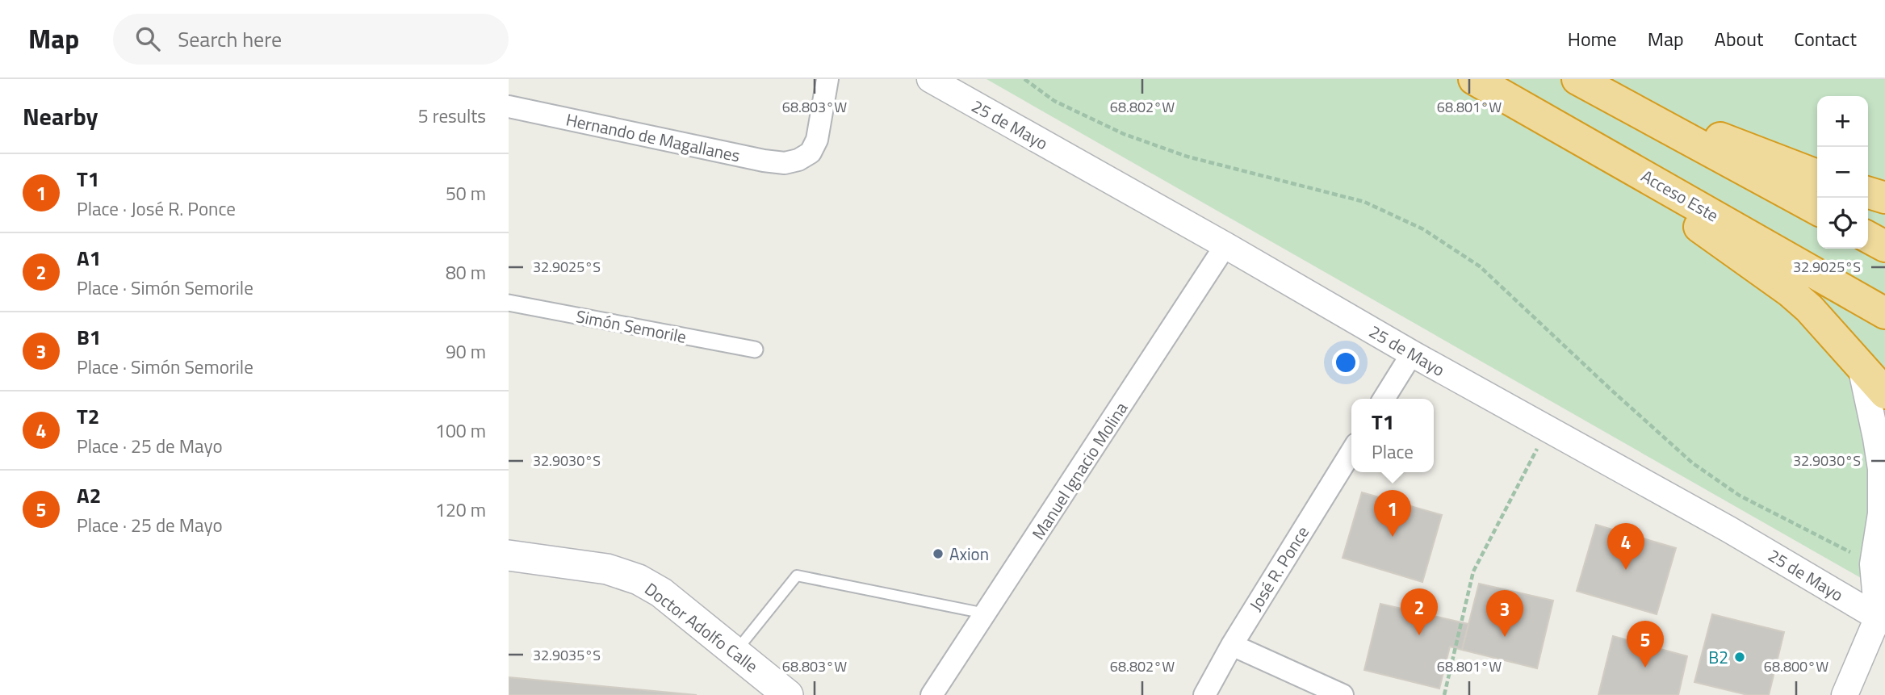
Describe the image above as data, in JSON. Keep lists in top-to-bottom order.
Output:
{
  "streets": {
    "highway": ["Acceso Este"],
    "main road": ["Doctor Adolfo Calle"],
    "street": [
      "25 de Mayo",
      "Hernando de Magallanes",
      "Simón Semorile",
      "Manuel Ignacio Molina",
      "José R. Ponce"
    ]
  },
  "crossings": [
    ["25 de Mayo", "Manuel Ignacio Molina"]
  ],
  "places": ["Axion", "B2"],
  "page": {
    "header": "Map",
    "search": "Search here",
    "nav": [
      "Home",
      "Map",
      "About",
      "Contact"
    ],
    "heading": ["Nearby", "5 results"],
    "map_buttons": ["+", "−"],
    "list": [
      {
        "mark": "1",
        "name": "T1",
        "note": "Place · José R. Ponce",
        "value": "50 m"
      },
      {
        "mark": "2",
        "name": "A1",
        "note": "Place · Simón Semorile",
        "value": "80 m"
      },
      {
        "mark": "3",
        "name": "B1",
        "note": "Place · Simón Semorile",
        "value": "90 m"
      },
      {
        "mark": "4",
        "name": "T2",
        "note": "Place · 25 de Mayo",
        "value": "100 m"
      },
      {
        "mark": "5",
        "name": "A2",
        "note": "Place · 25 de Mayo",
        "value": "120 m"
      }
    ],
    "popup": ["T1", "Place"],
    "pins": [
      "1",
      "4",
      "2",
      "3",
      "5"
    ]
  },
  "coordinates": [
    "68.803°W",
    "68.802°W",
    "68.801°W",
    "32.9025°S",
    "32.9030°S",
    "32.9035°S",
    "68.800°W"
  ]
}
